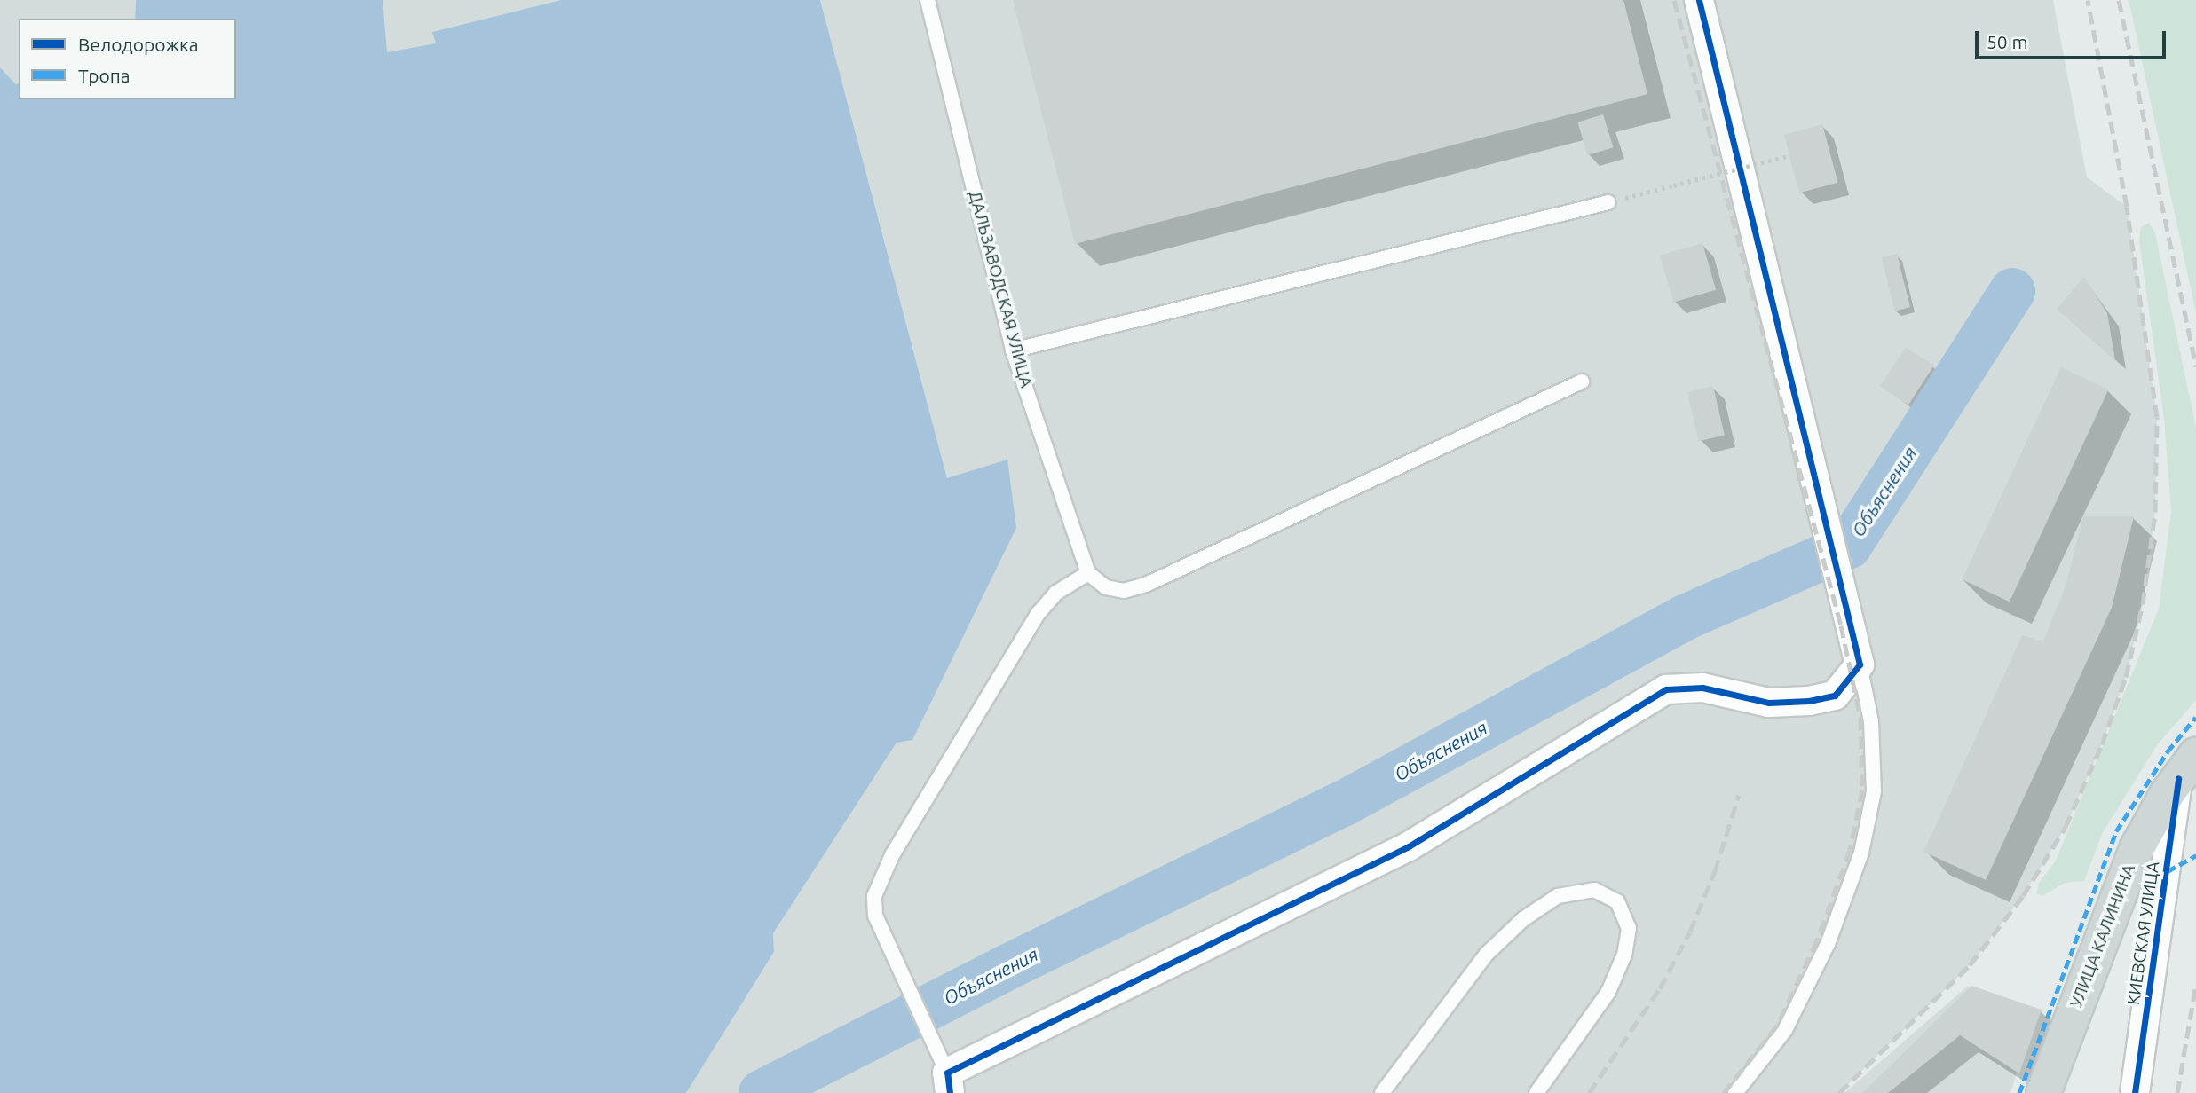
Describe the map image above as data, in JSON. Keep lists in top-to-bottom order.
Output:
{
  "streets": {
    "main road": ["УЛИЦА КАЛИНИНА"],
    "street": ["КИЕВСКАЯ УЛИЦА"],
    "lane": ["ДАЛЬЗАВОДСКАЯ УЛИЦА"]
  },
  "crossings": [
    ["КИЕВСКАЯ УЛИЦА", "УЛИЦА КАЛИНИНА"]
  ],
  "water": ["Объяснения"],
  "legend": ["Велодорожка", "Тропа"],
  "scale_bar": "50 m"
}
